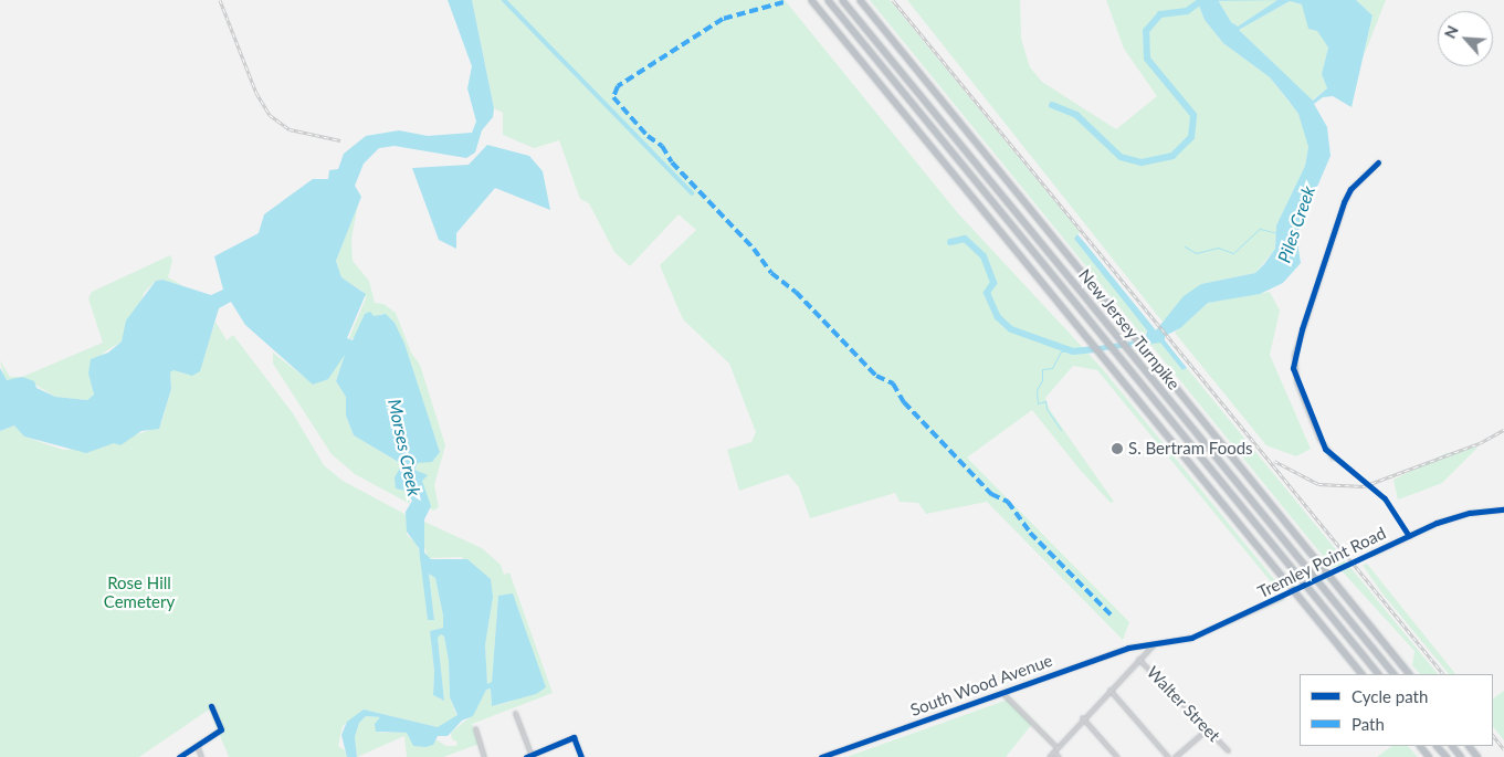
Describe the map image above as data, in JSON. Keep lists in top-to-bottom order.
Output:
{
  "streets": {
    "highway": ["New Jersey Turnpike"],
    "street": ["Tremley Point Road", "South Wood Avenue", "Walter Street"]
  },
  "crossings": [
    ["Tremley Point Road", "South Wood Avenue"]
  ],
  "water": ["Piles Creek", "Morses Creek"],
  "parks": ["Rose Hill Cemetery"],
  "places": ["S. Bertram Foods"],
  "legend": ["Cycle path", "Path"],
  "north": "top left"
}
